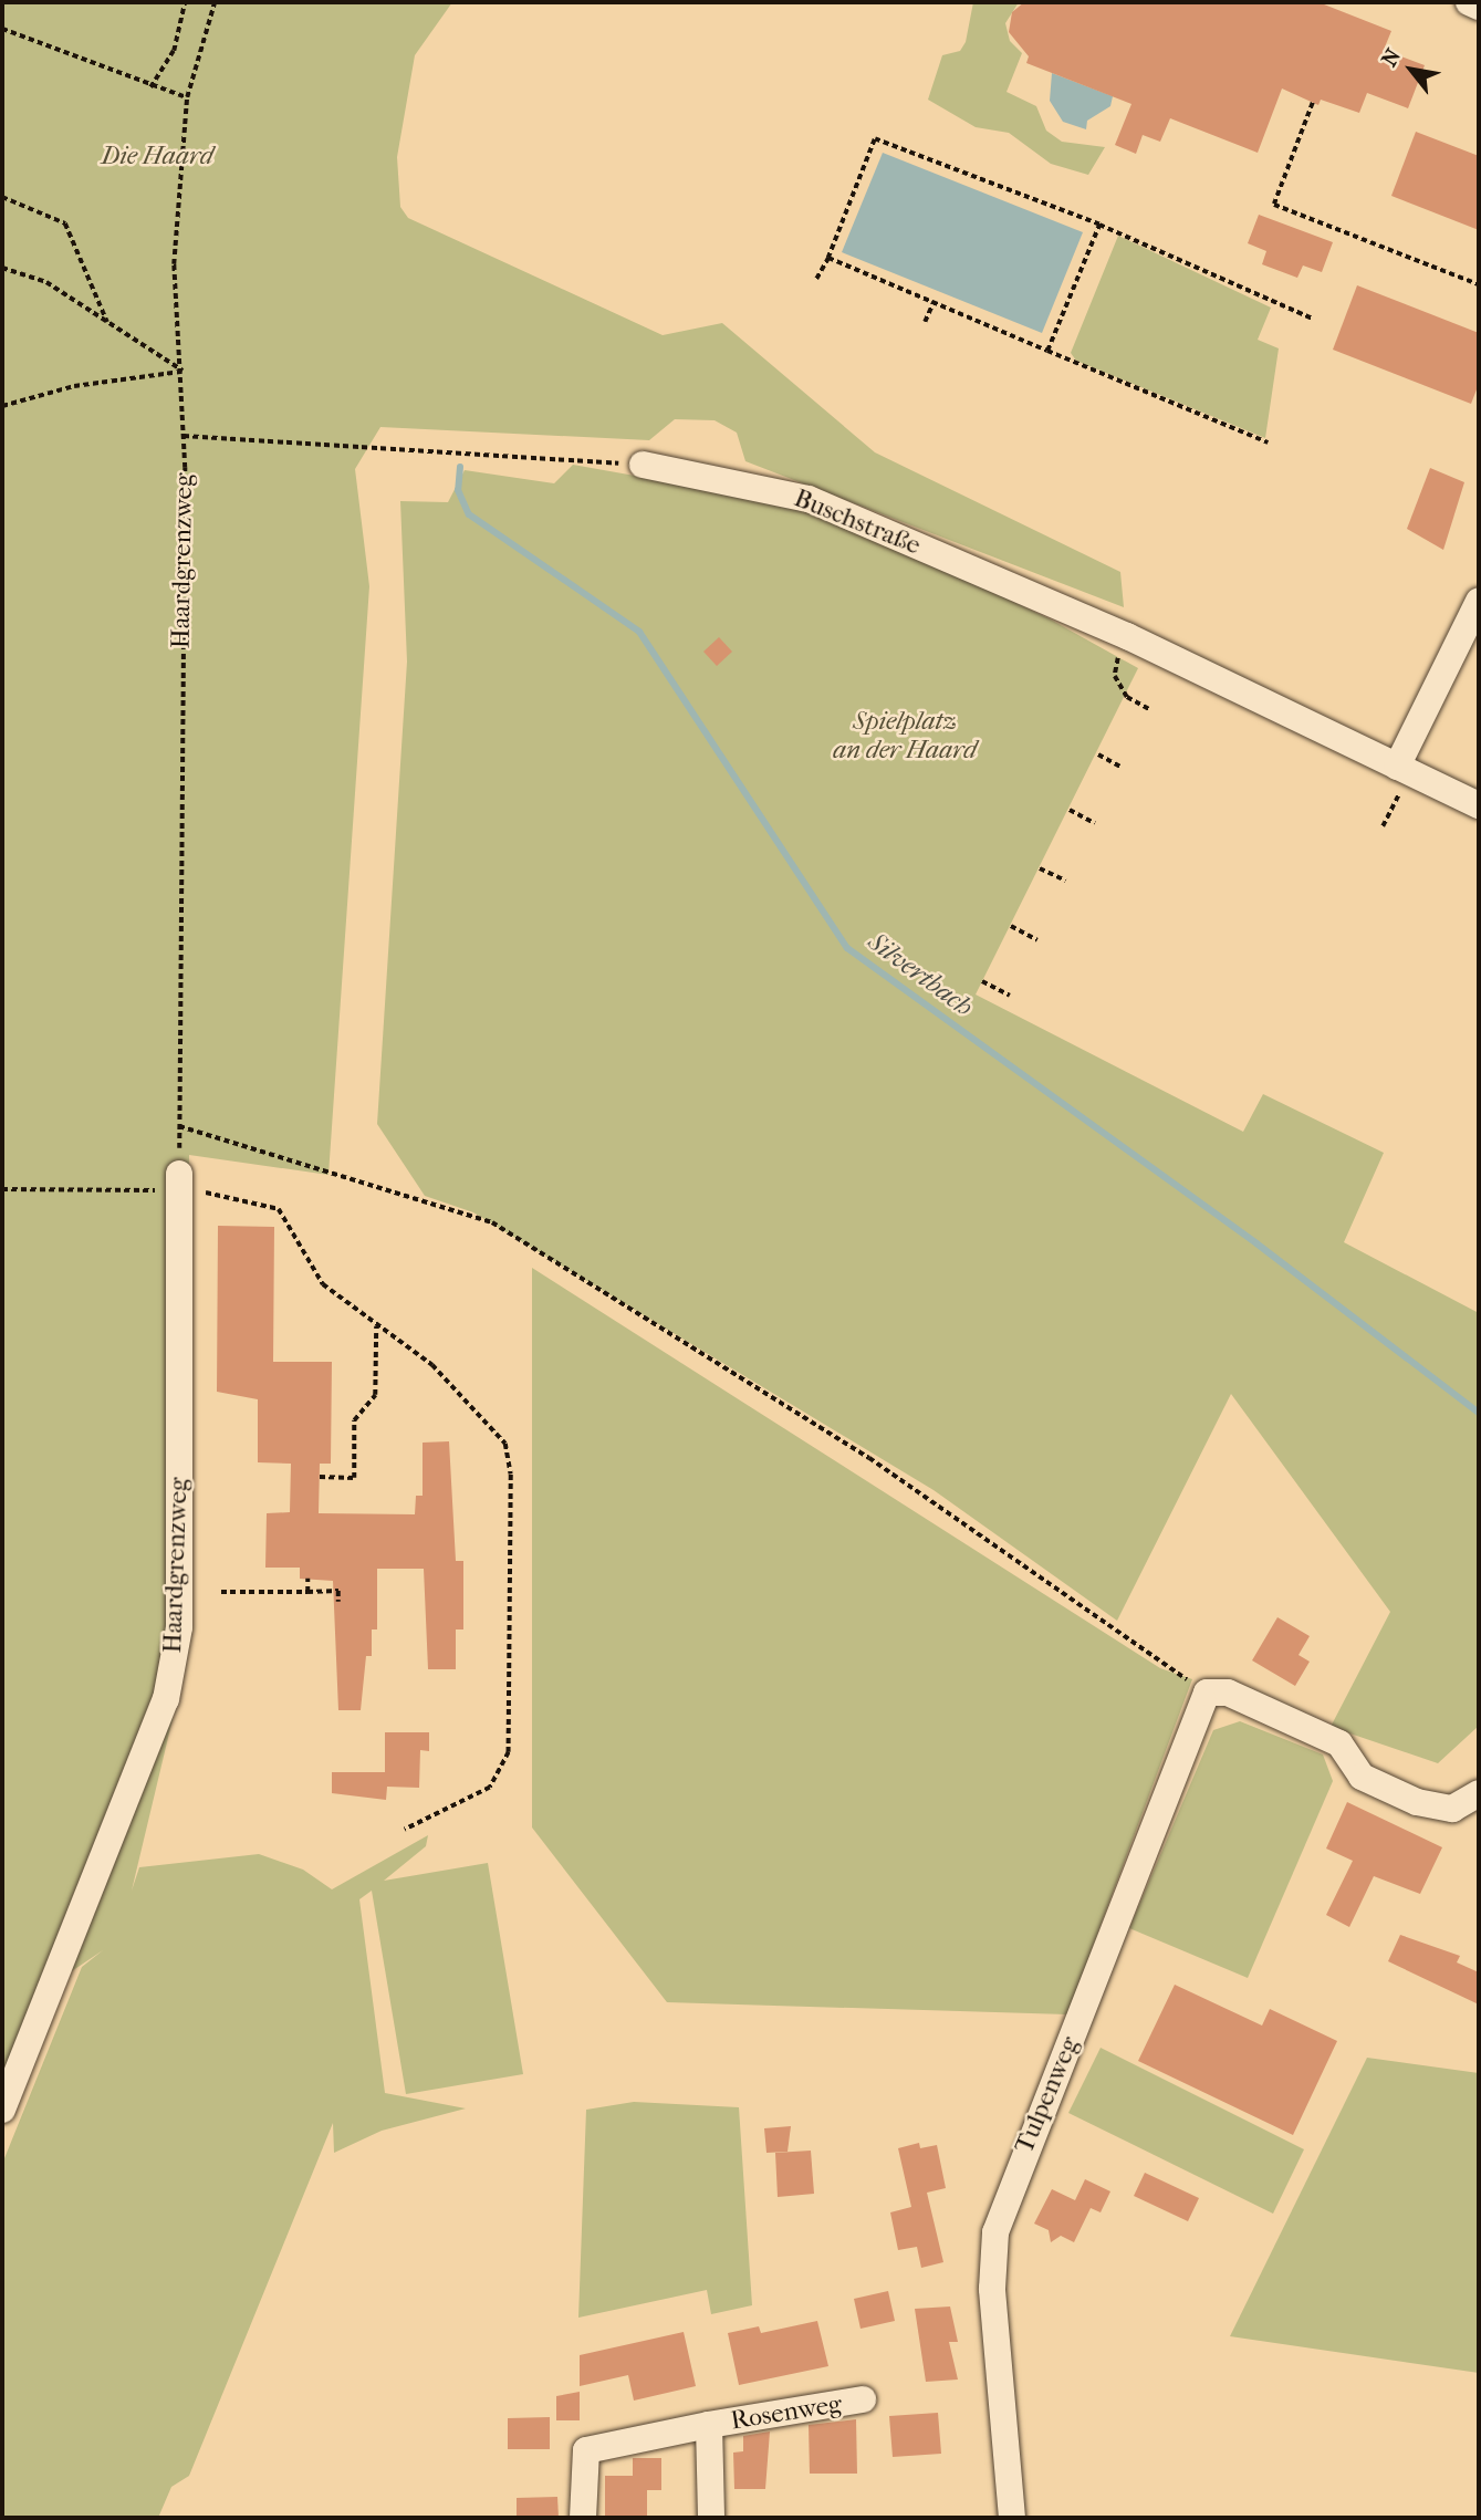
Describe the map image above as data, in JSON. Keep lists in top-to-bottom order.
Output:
{
  "streets": {
    "street": [
      "Buschstraße",
      "Haardgrenzweg",
      "Tulpenweg",
      "Rosenweg"
    ]
  },
  "crossings": [
    ["Haardgrenzweg", "Tulpenweg"]
  ],
  "water": ["Silvertbach"],
  "parks": ["Die Haard", "Spielplatz an der Haard"],
  "north": "top left"
}
